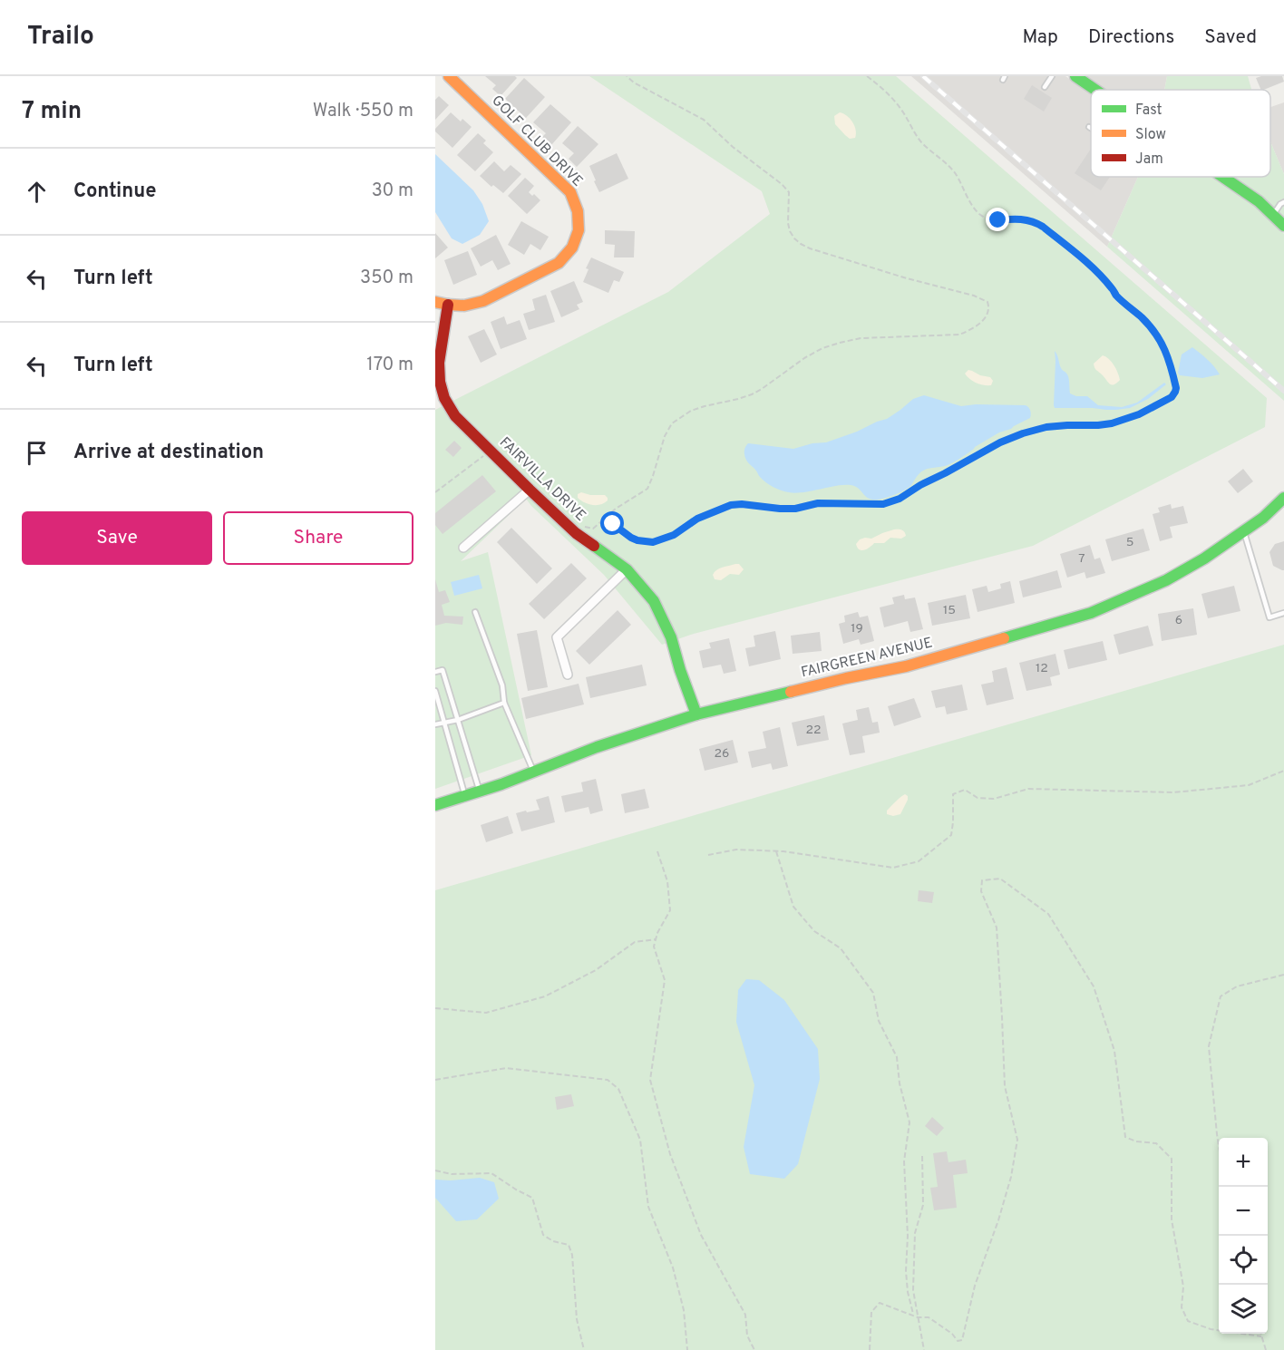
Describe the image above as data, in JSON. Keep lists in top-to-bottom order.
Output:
{
  "streets": {
    "street": ["GOLF CLUB DRIVE", "FAIRVILLA DRIVE", "FAIRGREEN AVENUE"]
  },
  "crossings": [
    ["GOLF CLUB DRIVE", "FAIRVILLA DRIVE"],
    ["FAIRVILLA DRIVE", "FAIRGREEN AVENUE"]
  ],
  "house_numbers": [
    "5",
    "7",
    "15",
    "6",
    "19",
    "12",
    "22",
    "26"
  ],
  "legend": ["Fast", "Slow", "Jam"],
  "page": {
    "header": "Trailo",
    "nav": ["Map", "Directions", "Saved"],
    "heading": ["7 min", "Walk · 550 m"],
    "list": [
      ["Continue", "30 m"],
      ["Turn left", "350 m"],
      ["Turn left", "170 m"],
      "Arrive at destination"
    ],
    "buttons": ["Save", "Share"],
    "map_buttons": ["+", "−"]
  }
}
